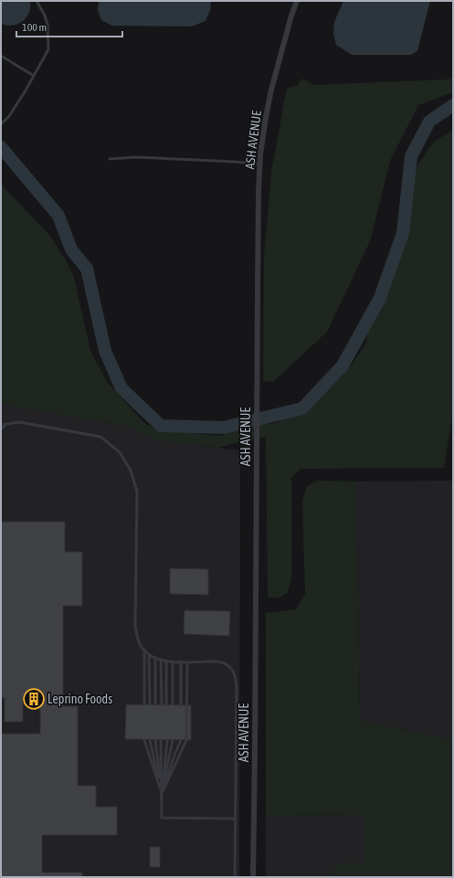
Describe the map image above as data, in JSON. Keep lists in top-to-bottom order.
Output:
{
  "streets": {
    "street": ["ASH AVENUE"]
  },
  "places": {
    "building": ["Leprino Foods"]
  },
  "scale_bar": "100 m"
}
